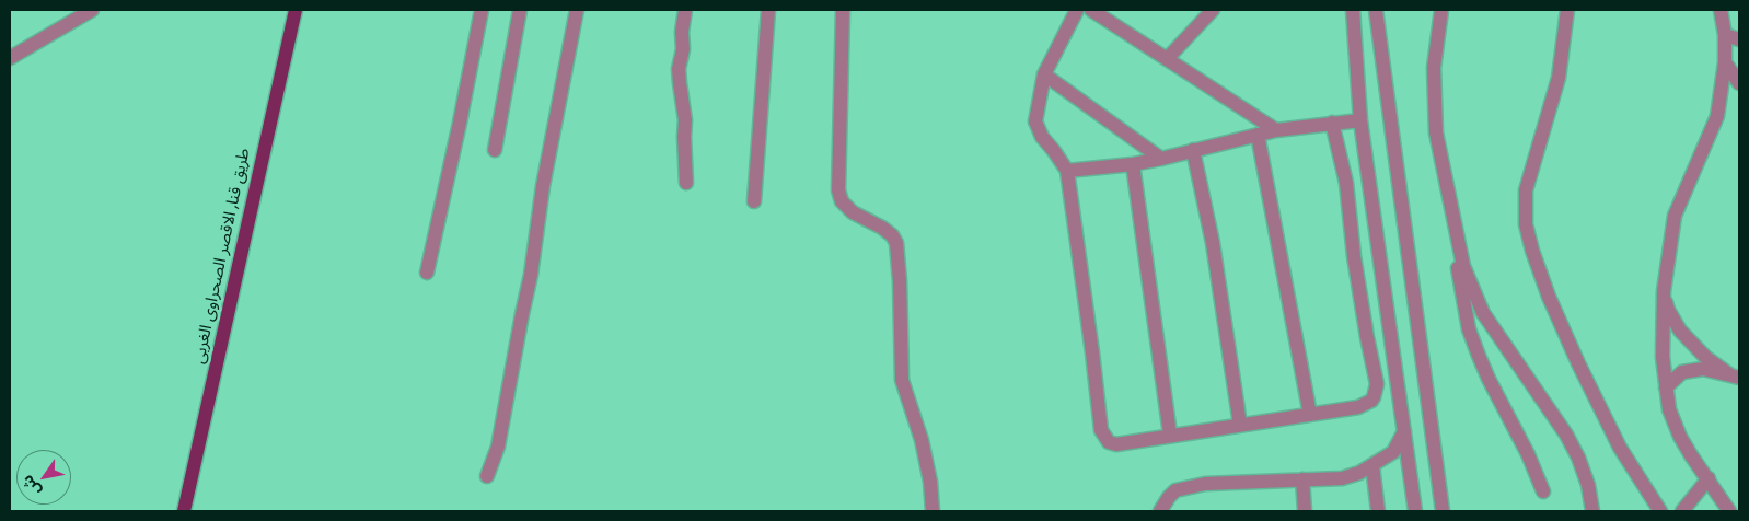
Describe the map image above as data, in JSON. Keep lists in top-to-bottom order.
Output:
{
  "streets": {
    "main road": ["طريق قنا, الاقصر الصحراوى الغربى"]
  },
  "north": "bottom left"
}
